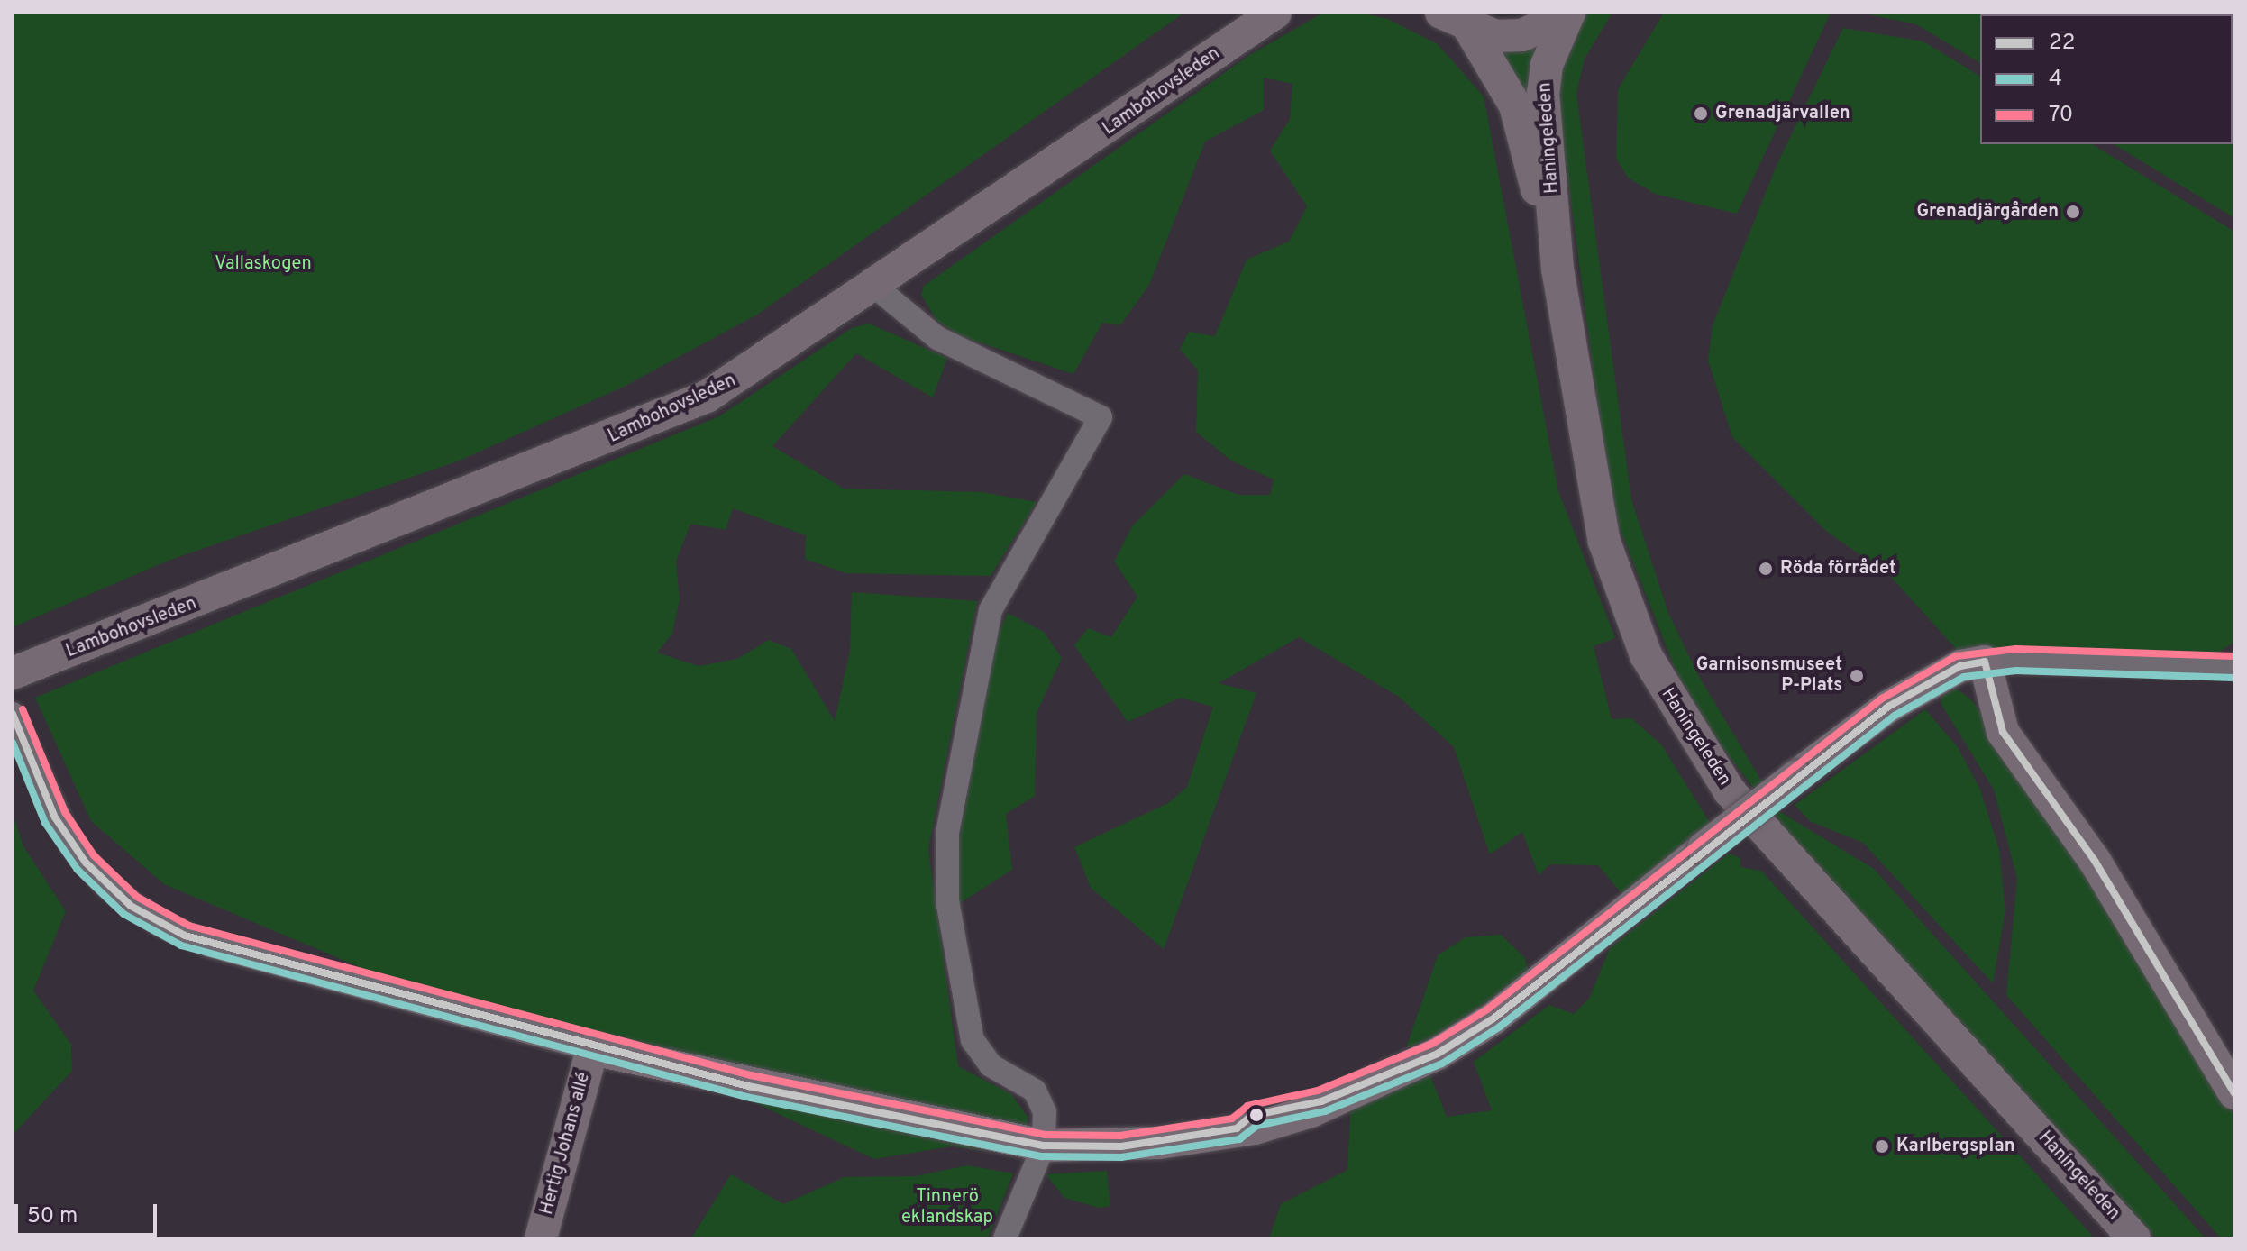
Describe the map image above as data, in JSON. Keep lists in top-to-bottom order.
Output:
{
  "streets": {
    "main road": ["Lambohovsleden", "Haningeleden", "Hertig Johans allé"]
  },
  "parks": ["Vallaskogen", "Tinnerö eklandskap"],
  "places": [
    "Grenadjärvallen",
    "Grenadjärgården",
    "Röda förrådet",
    "Garnisonsmuseet P-Plats",
    "Karlbergsplan"
  ],
  "lines": ["transit line 70", "transit line 22", "transit line 4"],
  "legend": ["22", "4", "70"],
  "scale_bar": "50 m"
}
